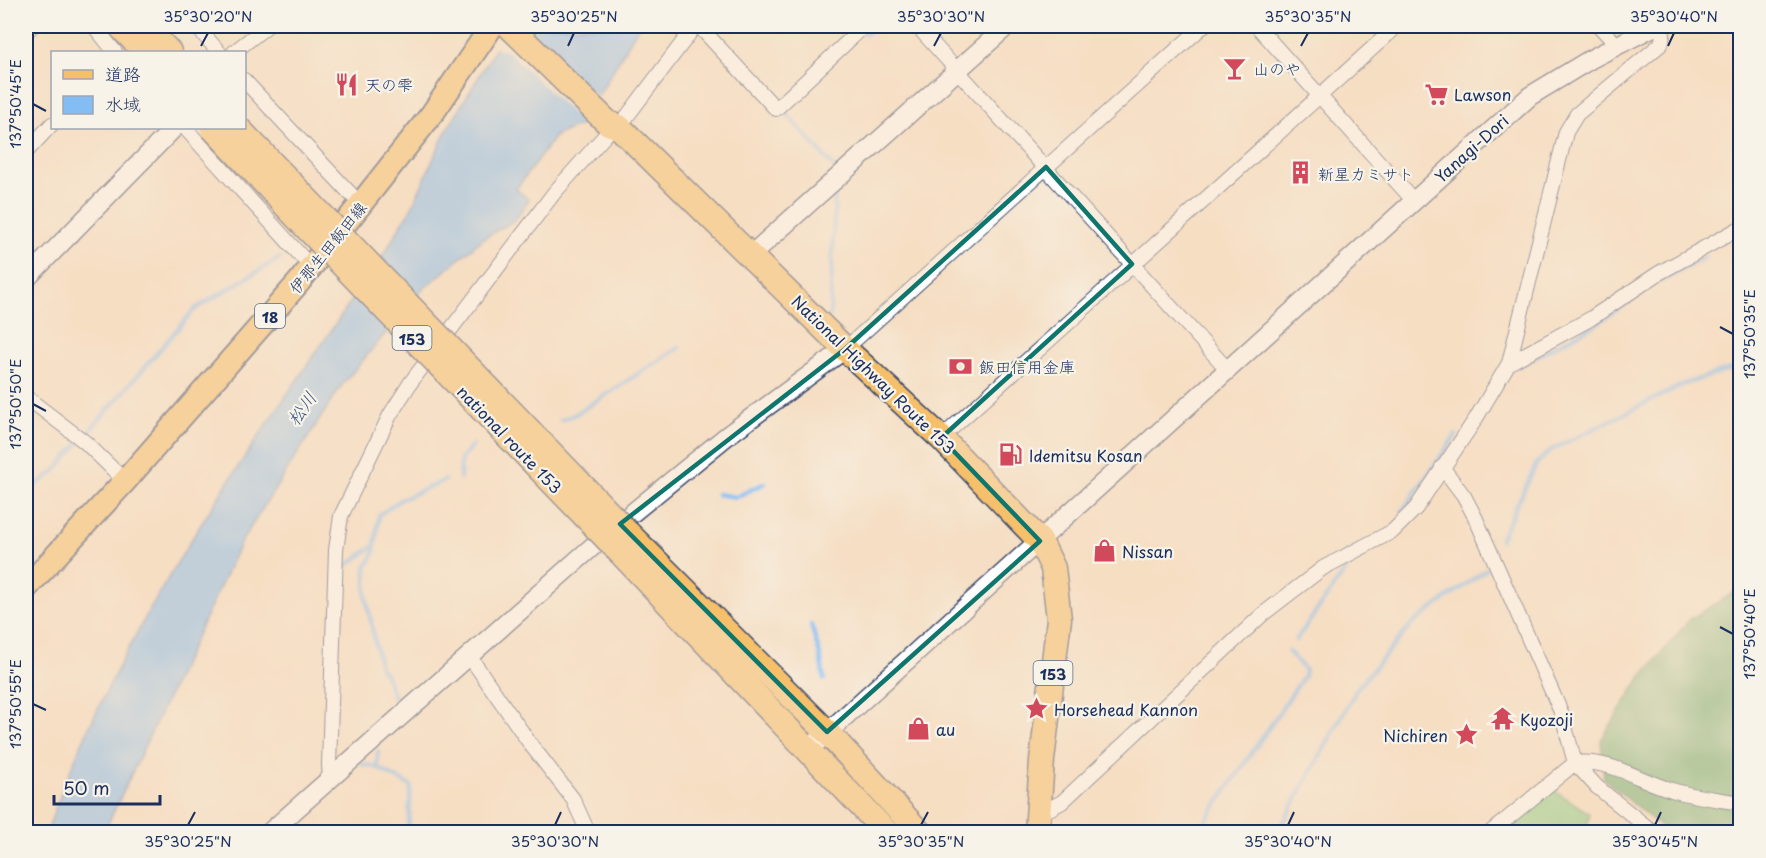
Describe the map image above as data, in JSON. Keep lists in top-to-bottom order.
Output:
{
  "streets": {
    "highway": ["153", "National Highway Route 153", "national route 153"],
    "main road": ["伊那生田飯田線", "18"],
    "street": ["Yanagi-Dori"]
  },
  "crossings": [
    ["Yanagi-Dori", "153"],
    ["Yanagi-Dori", "National Highway Route 153"],
    ["Yanagi-Dori", "national route 153"],
    ["153", "National Highway Route 153"],
    ["153", "national route 153"]
  ],
  "water": ["松川"],
  "places": {
    "bar": ["山のや"],
    "restaurant": ["天の雫"],
    "supermarket": ["Lawson"],
    "building": ["新星カミサト"],
    "bank": ["飯田信用金庫"],
    "fuel station": ["Idemitsu Kosan"],
    "shop": ["Nissan", "au"],
    "place": ["Horsehead Kannon", "Nichiren"],
    "temple": ["Kyozoji"]
  },
  "legend": ["道路", "水域"],
  "scale_bar": "50 m",
  "coordinates": [
    "35°30'20\"N",
    "35°30'25\"N",
    "35°30'30\"N",
    "35°30'35\"N",
    "35°30'40\"N",
    "137°50'45\"E",
    "137°50'35\"E",
    "137°50'50\"E",
    "137°50'40\"E",
    "137°50'55\"E",
    "35°30'45\"N"
  ]
}
